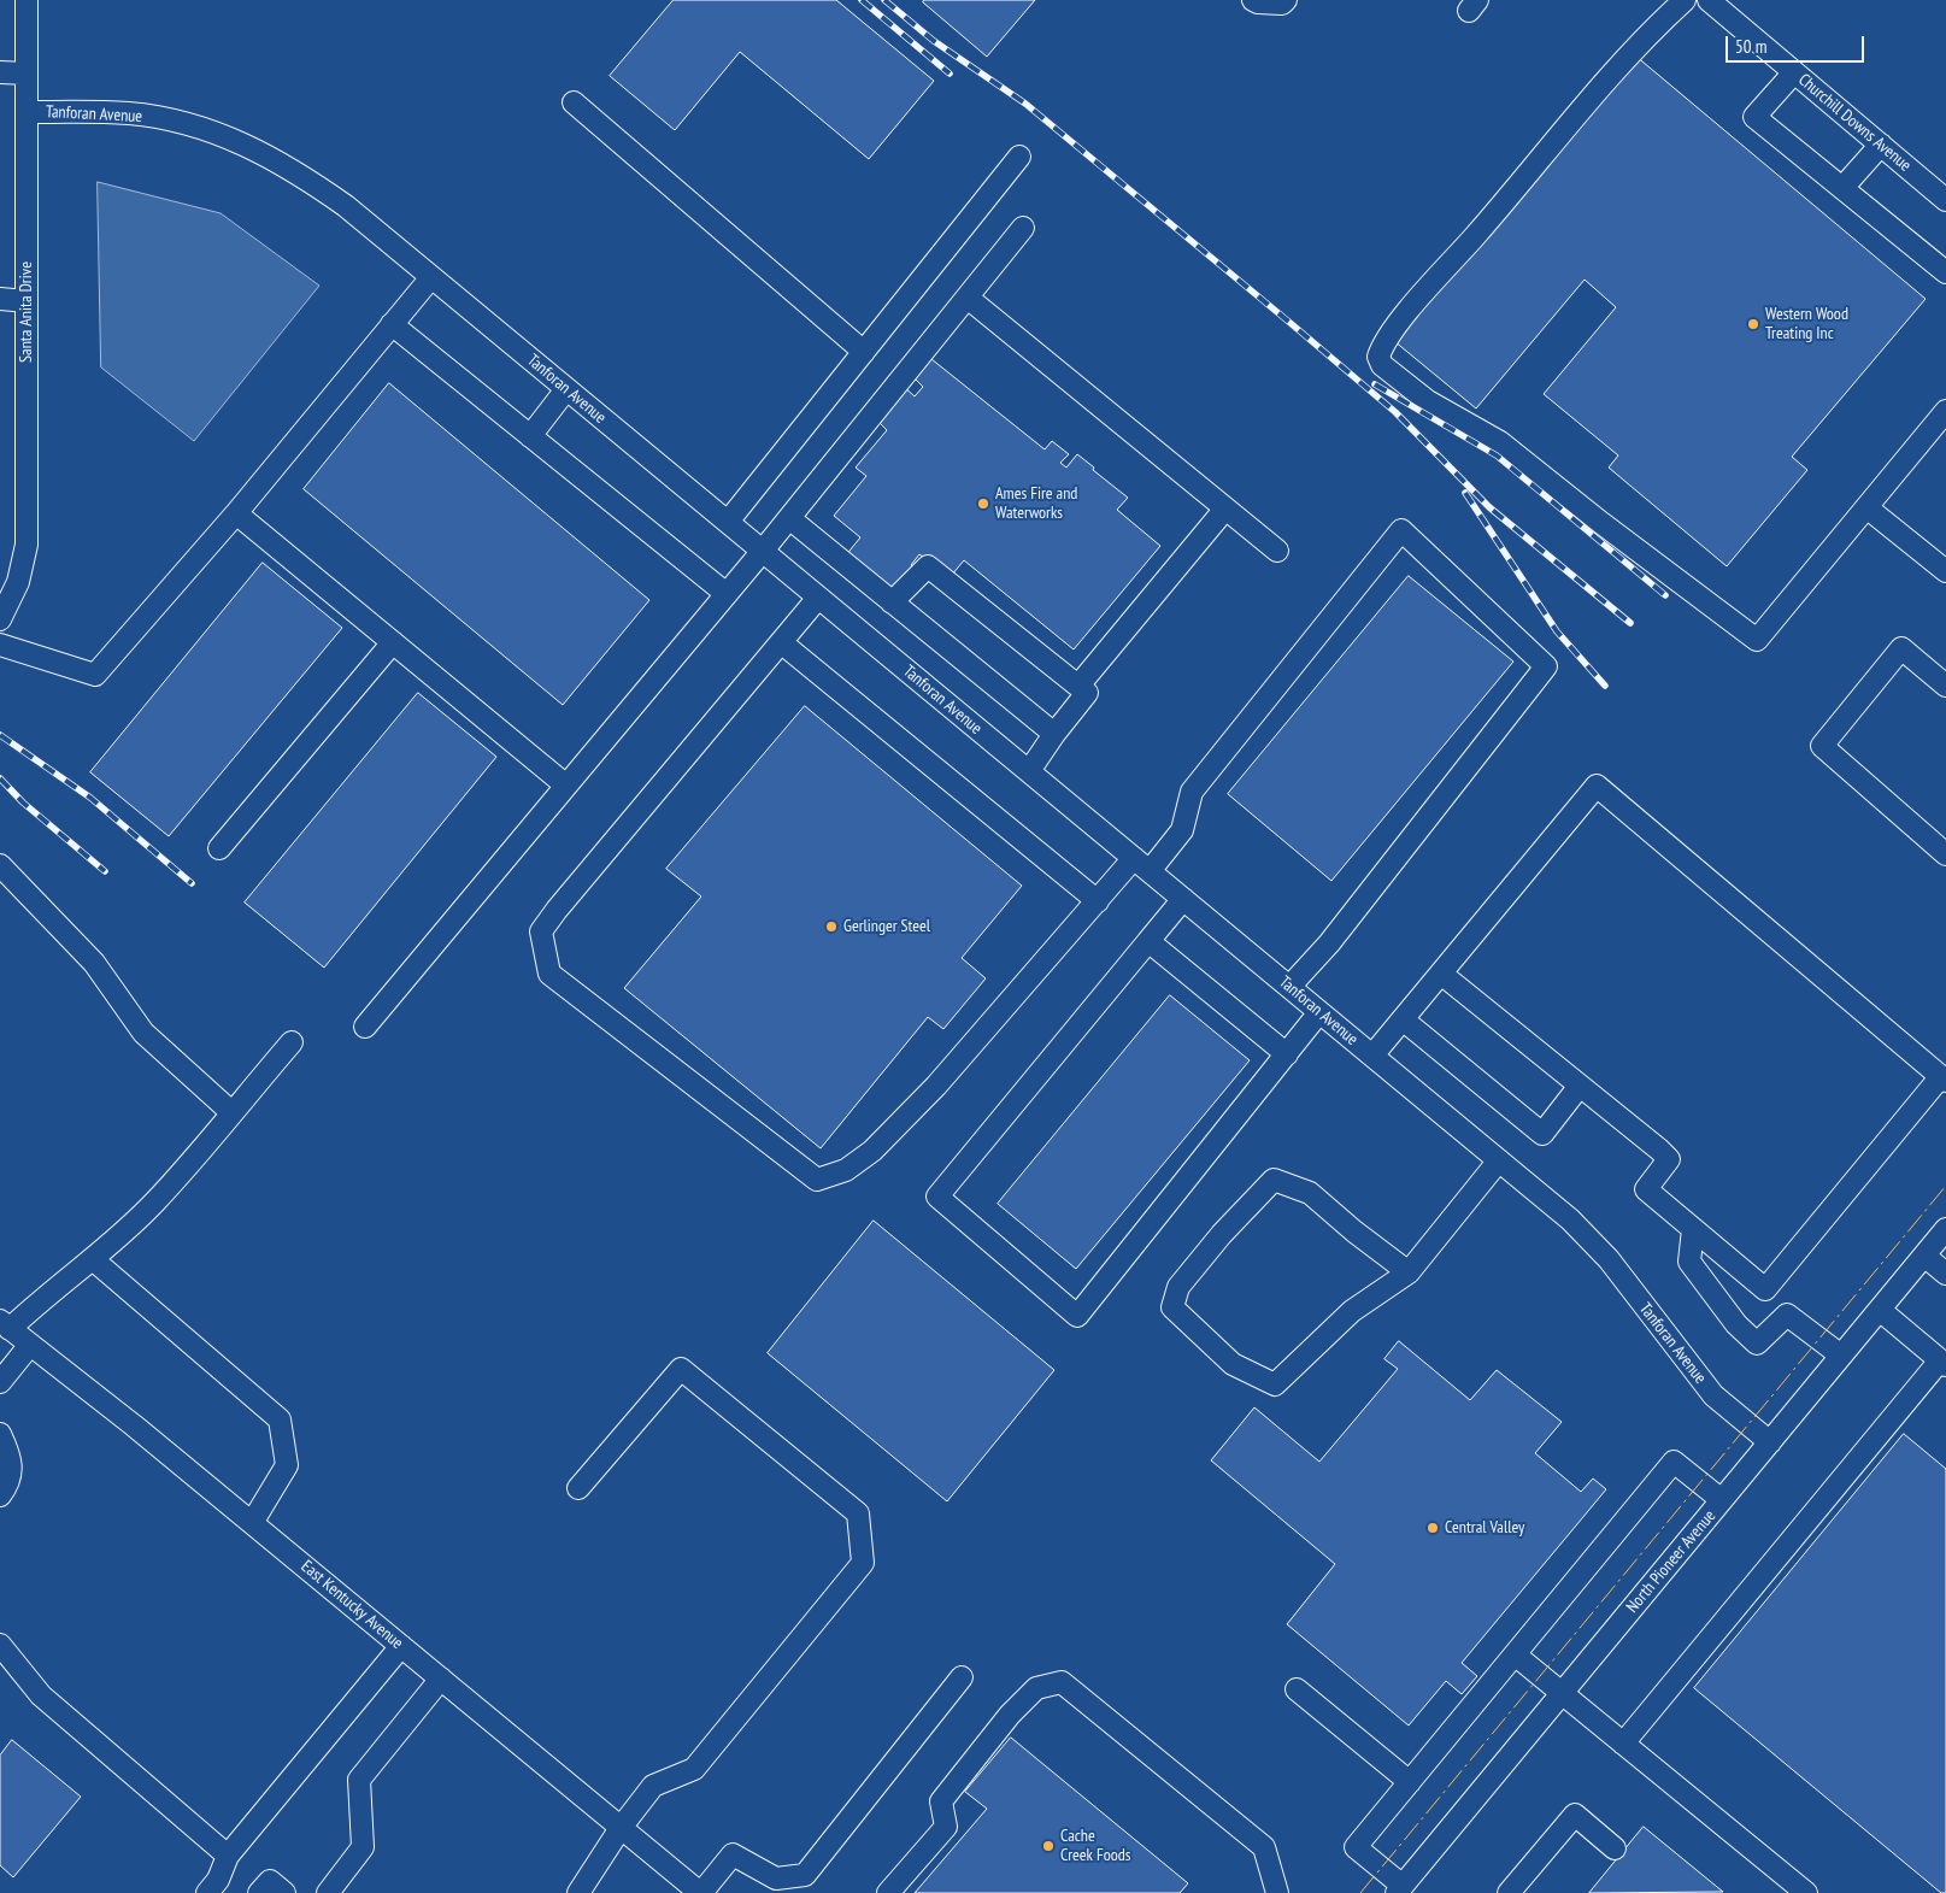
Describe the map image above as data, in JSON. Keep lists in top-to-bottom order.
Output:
{
  "streets": {
    "street": [
      "Tanforan Avenue",
      "Churchill Downs Avenue",
      "Santa Anita Drive",
      "North Pioneer Avenue",
      "East Kentucky Avenue"
    ]
  },
  "crossings": [
    ["Tanforan Avenue", "Santa Anita Drive"],
    ["Tanforan Avenue", "North Pioneer Avenue"]
  ],
  "places": [
    "Western Wood Treating Inc",
    "Ames Fire and Waterworks",
    "Gerlinger Steel",
    "Central Valley",
    "Cache Creek Foods"
  ],
  "scale_bar": "50 m"
}
